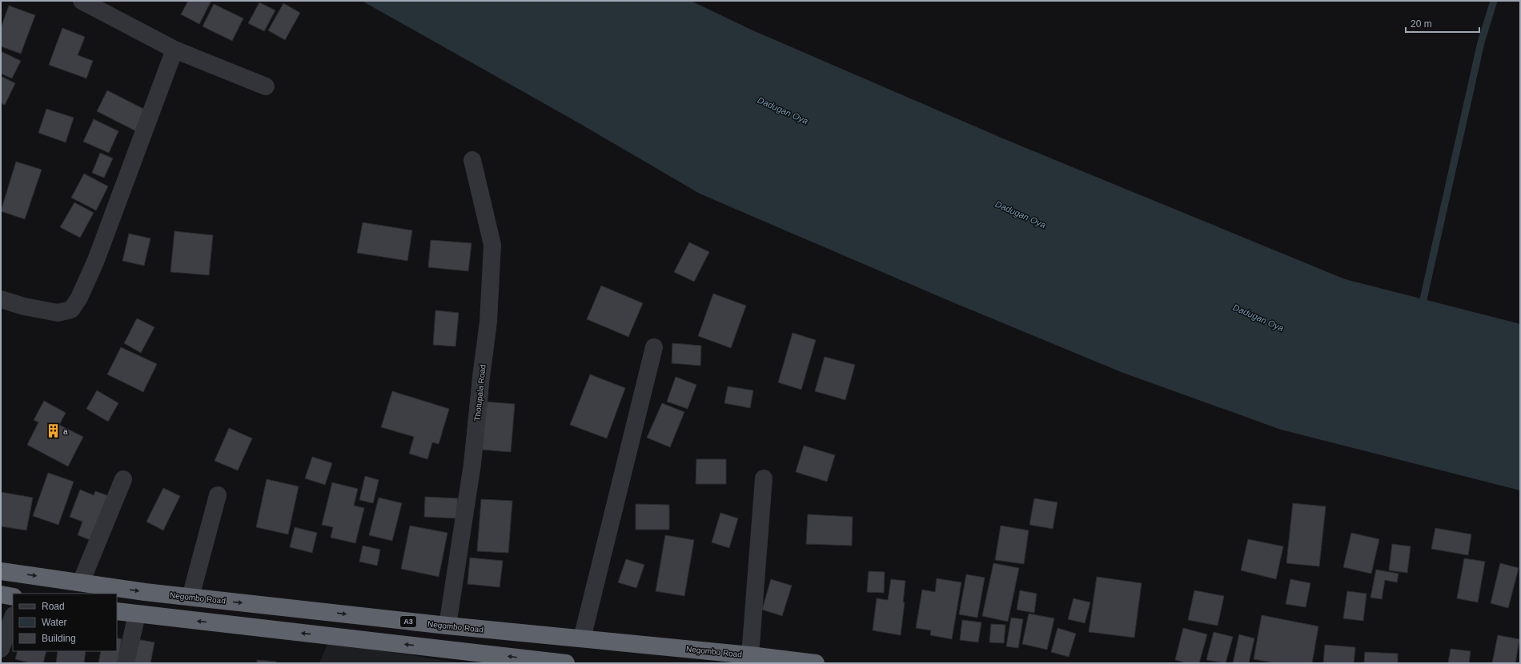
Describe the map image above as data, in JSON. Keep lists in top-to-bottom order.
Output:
{
  "streets": {
    "highway": ["Negombo Road", "A3"],
    "street": ["Thotupala Road"]
  },
  "crossings": [
    ["Thotupala Road", "Negombo Road"]
  ],
  "water": ["Dadugan Oya"],
  "places": {
    "building": ["a"]
  },
  "legend": ["Road", "Water", "Building"],
  "scale_bar": "20 m"
}
